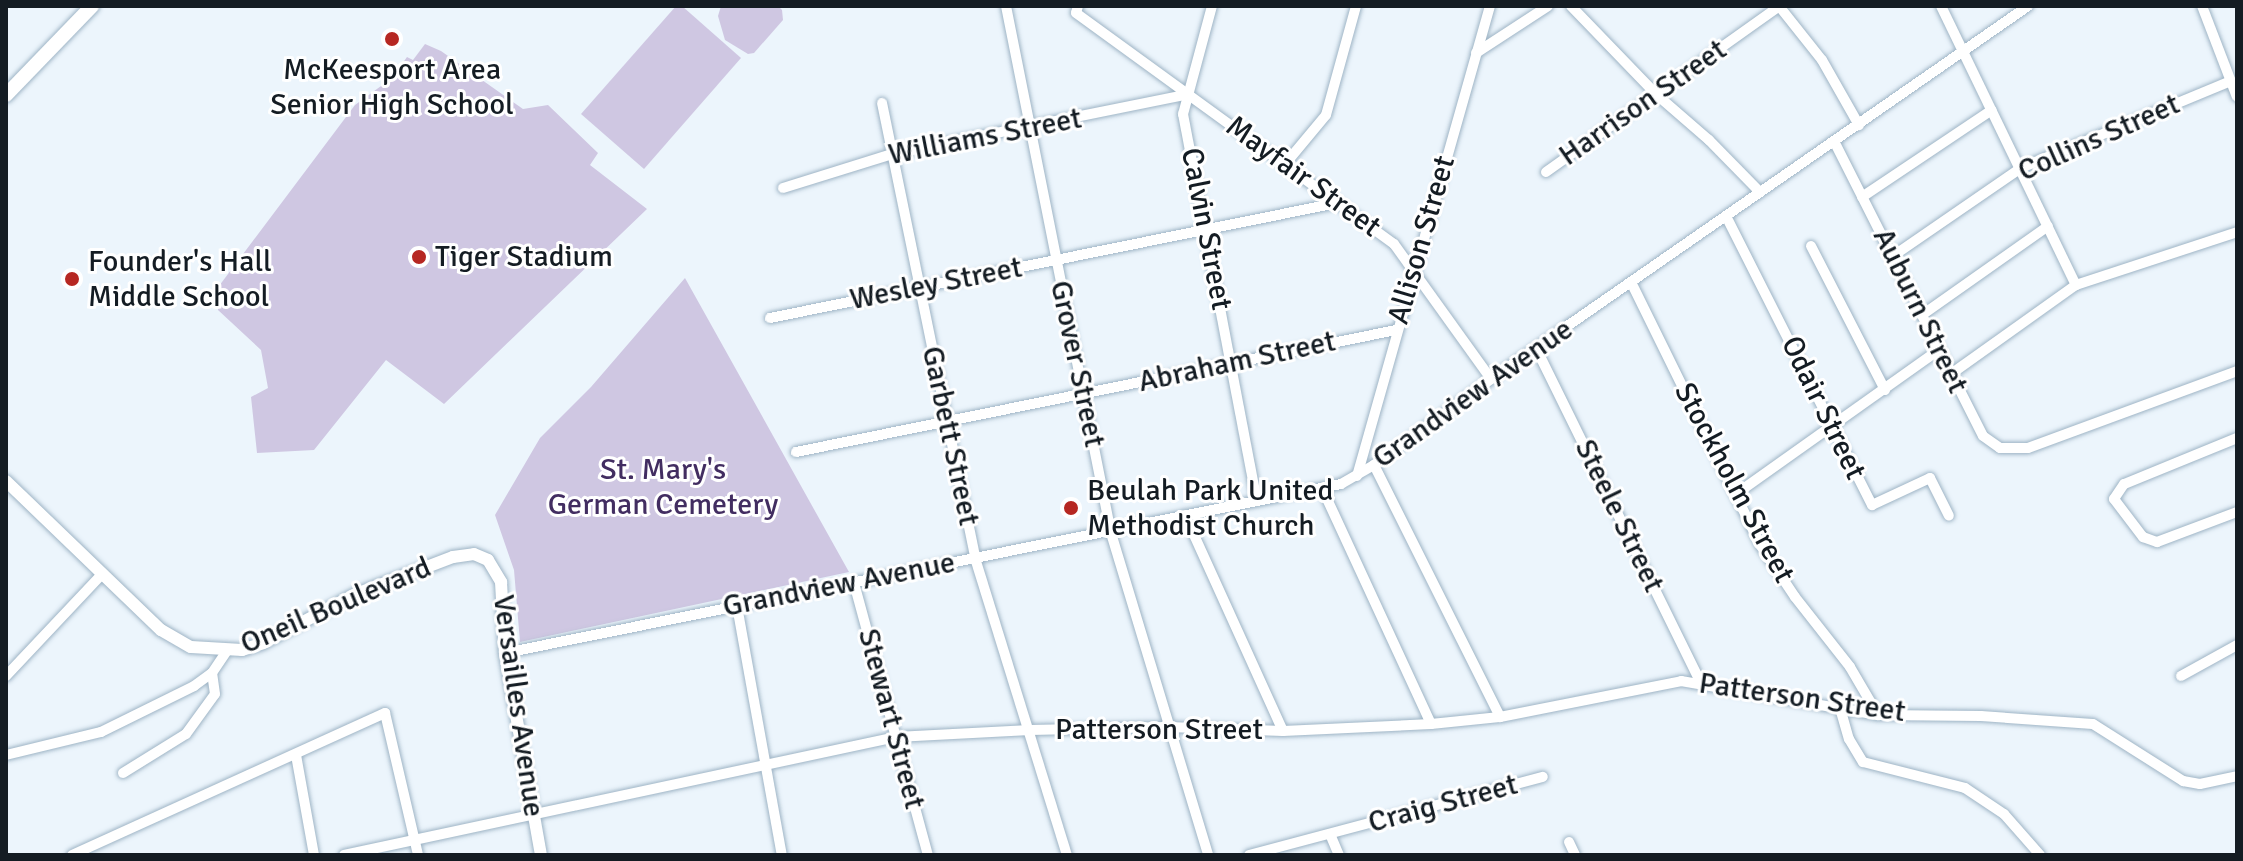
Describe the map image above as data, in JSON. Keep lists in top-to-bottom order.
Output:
{
  "streets": {
    "street": [
      "Harrison Street",
      "Williams Street",
      "Collins Street",
      "Mayfair Street",
      "Calvin Street",
      "Allison Street",
      "Wesley Street",
      "Auburn Street",
      "Abraham Street",
      "Grover Street",
      "Grandview Avenue",
      "Odair Street",
      "Garbett Street",
      "Stockholm Street",
      "Steele Street",
      "Oneil Boulevard",
      "Patterson Street",
      "Versailles Avenue",
      "Stewart Street",
      "Craig Street"
    ]
  },
  "crossings": [
    ["Williams Street", "Mayfair Street"],
    ["Williams Street", "Calvin Street"],
    ["Williams Street", "Grover Street"],
    ["Williams Street", "Garbett Street"],
    ["Collins Street", "Auburn Street"],
    ["Mayfair Street", "Calvin Street"],
    ["Mayfair Street", "Allison Street"],
    ["Mayfair Street", "Wesley Street"],
    ["Mayfair Street", "Grandview Avenue"],
    ["Calvin Street", "Wesley Street"],
    ["Calvin Street", "Abraham Street"],
    ["Calvin Street", "Grandview Avenue"],
    ["Allison Street", "Abraham Street"],
    ["Allison Street", "Grandview Avenue"],
    ["Wesley Street", "Grover Street"],
    ["Wesley Street", "Garbett Street"],
    ["Auburn Street", "Grandview Avenue"],
    ["Abraham Street", "Grover Street"],
    ["Abraham Street", "Garbett Street"],
    ["Grover Street", "Grandview Avenue"],
    ["Grover Street", "Patterson Street"],
    ["Grandview Avenue", "Odair Street"],
    ["Grandview Avenue", "Garbett Street"],
    ["Grandview Avenue", "Stockholm Street"],
    ["Grandview Avenue", "Steele Street"],
    ["Grandview Avenue", "Versailles Avenue"],
    ["Grandview Avenue", "Stewart Street"],
    ["Garbett Street", "Patterson Street"],
    ["Stockholm Street", "Patterson Street"],
    ["Steele Street", "Patterson Street"],
    ["Oneil Boulevard", "Versailles Avenue"],
    ["Patterson Street", "Versailles Avenue"],
    ["Patterson Street", "Stewart Street"]
  ],
  "parks": ["St. Mary's German Cemetery"],
  "places": [
    "McKeesport Area Senior High School",
    "Tiger Stadium",
    "Founder's Hall Middle School",
    "Beulah Park United Methodist Church"
  ]
}
